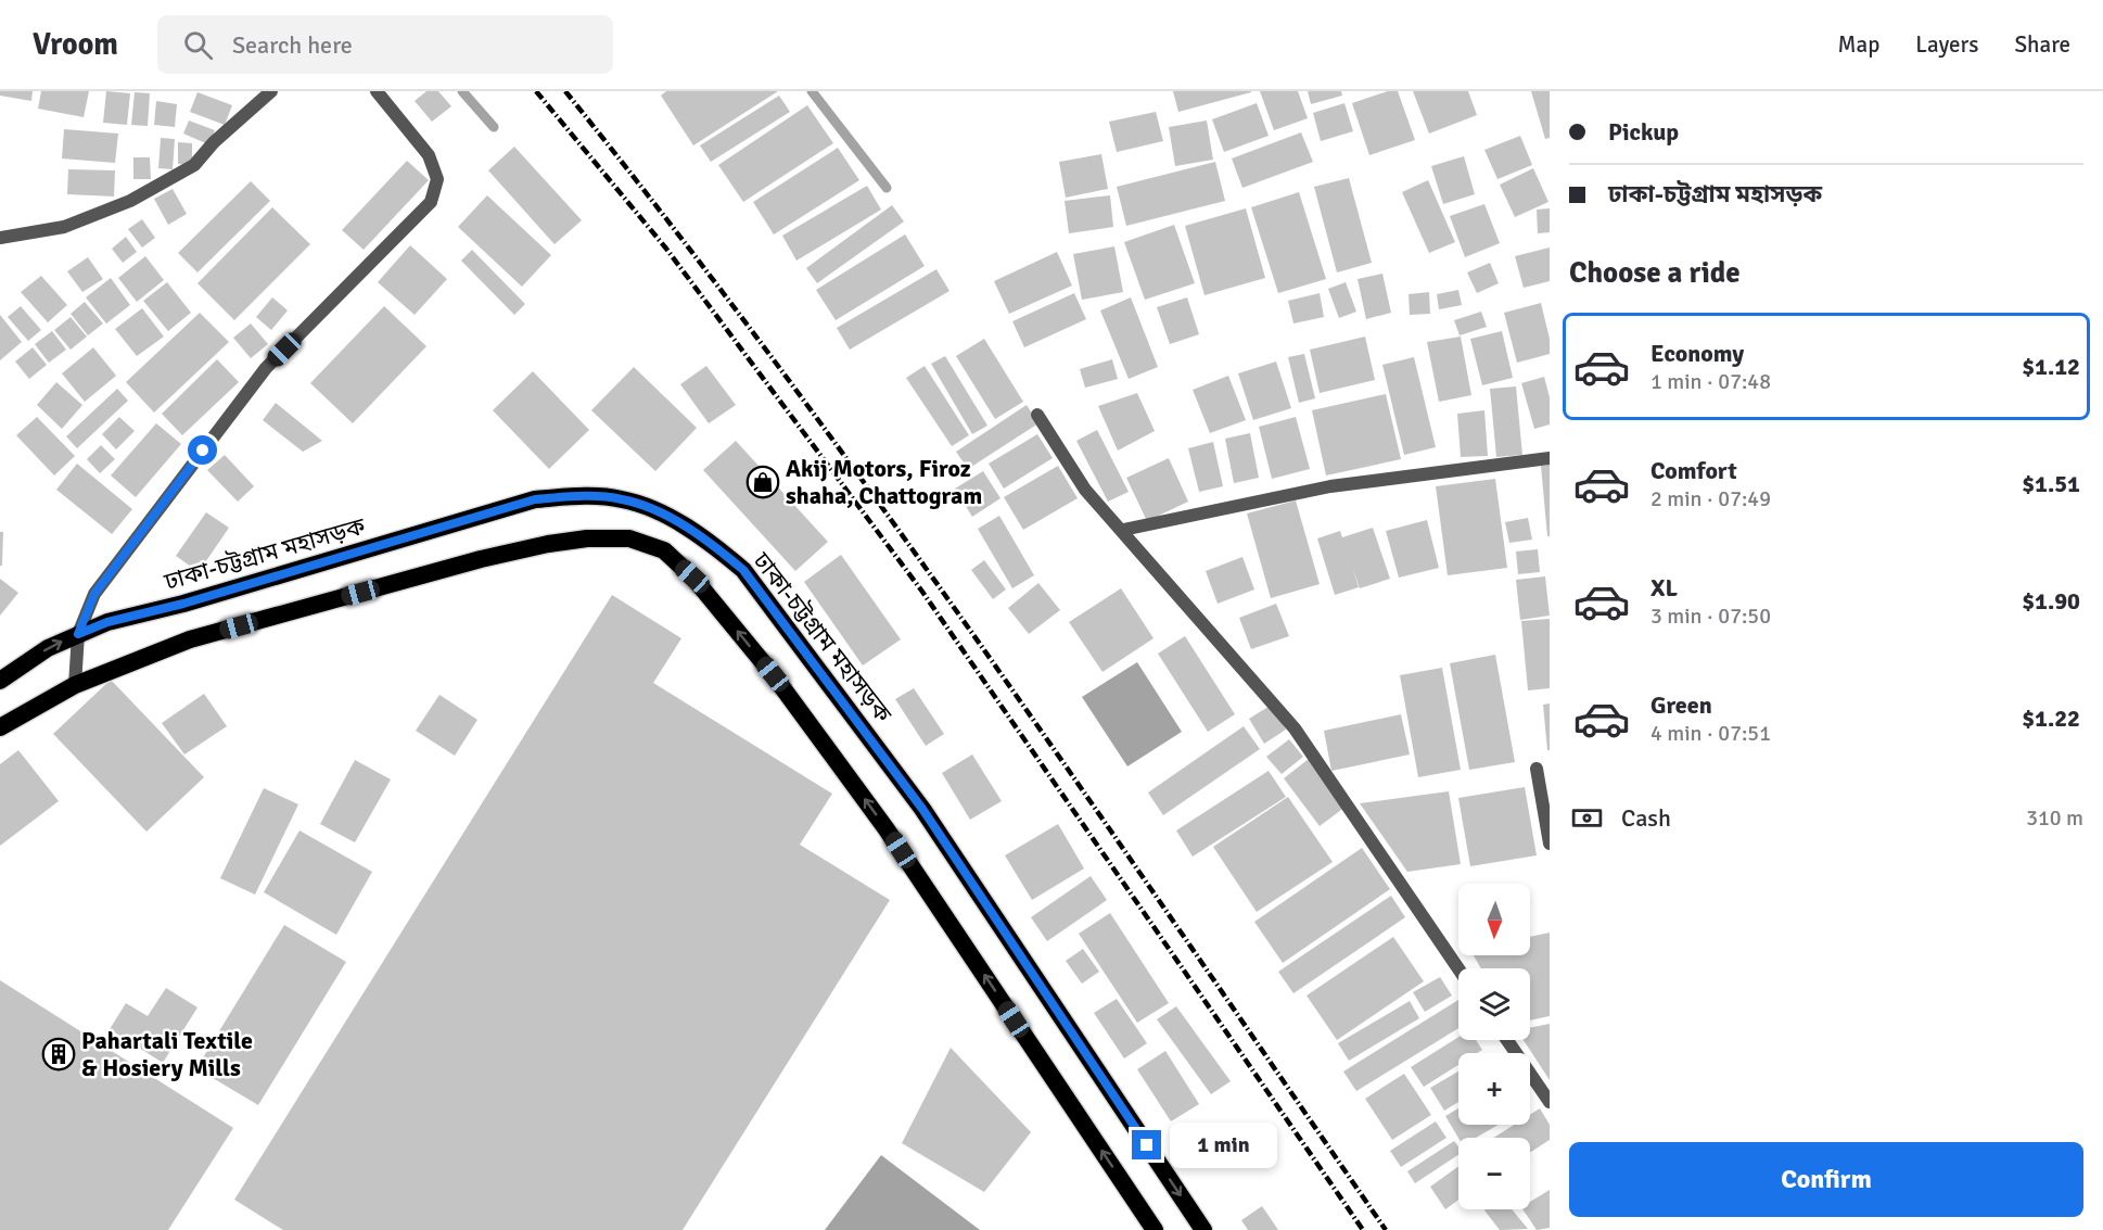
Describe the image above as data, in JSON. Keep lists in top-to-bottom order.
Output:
{
  "streets": {
    "highway": ["ঢাকা-চট্টগ্রাম মহাসড়ক"]
  },
  "one_way": ["ঢাকা-চট্টগ্রাম মহাসড়ক"],
  "places": {
    "shop": ["Akij Motors, Firoz shaha, Chattogram"],
    "building": ["Pahartali Textile & Hosiery Mills"]
  },
  "north": "bottom",
  "page": {
    "header": "Vroom",
    "search": "Search here",
    "nav": ["Map", "Layers", "Share"],
    "banner": ["Pickup", "ঢাকা-চট্টগ্রাম মহাসড়ক"],
    "heading": "Choose a ride",
    "list": [
      {
        "name": "Economy",
        "note": "1 min · 07:48",
        "value": "$1.12"
      },
      {
        "name": "Comfort",
        "note": "2 min · 07:49",
        "value": "$1.51"
      },
      {
        "name": "XL",
        "note": "3 min · 07:50",
        "value": "$1.90"
      },
      {
        "name": "Green",
        "note": "4 min · 07:51",
        "value": "$1.22"
      }
    ],
    "pay": ["Cash", "310 m"],
    "map_buttons": ["+", "−"],
    "bubble": "1 min",
    "buttons": "Confirm"
  }
}
